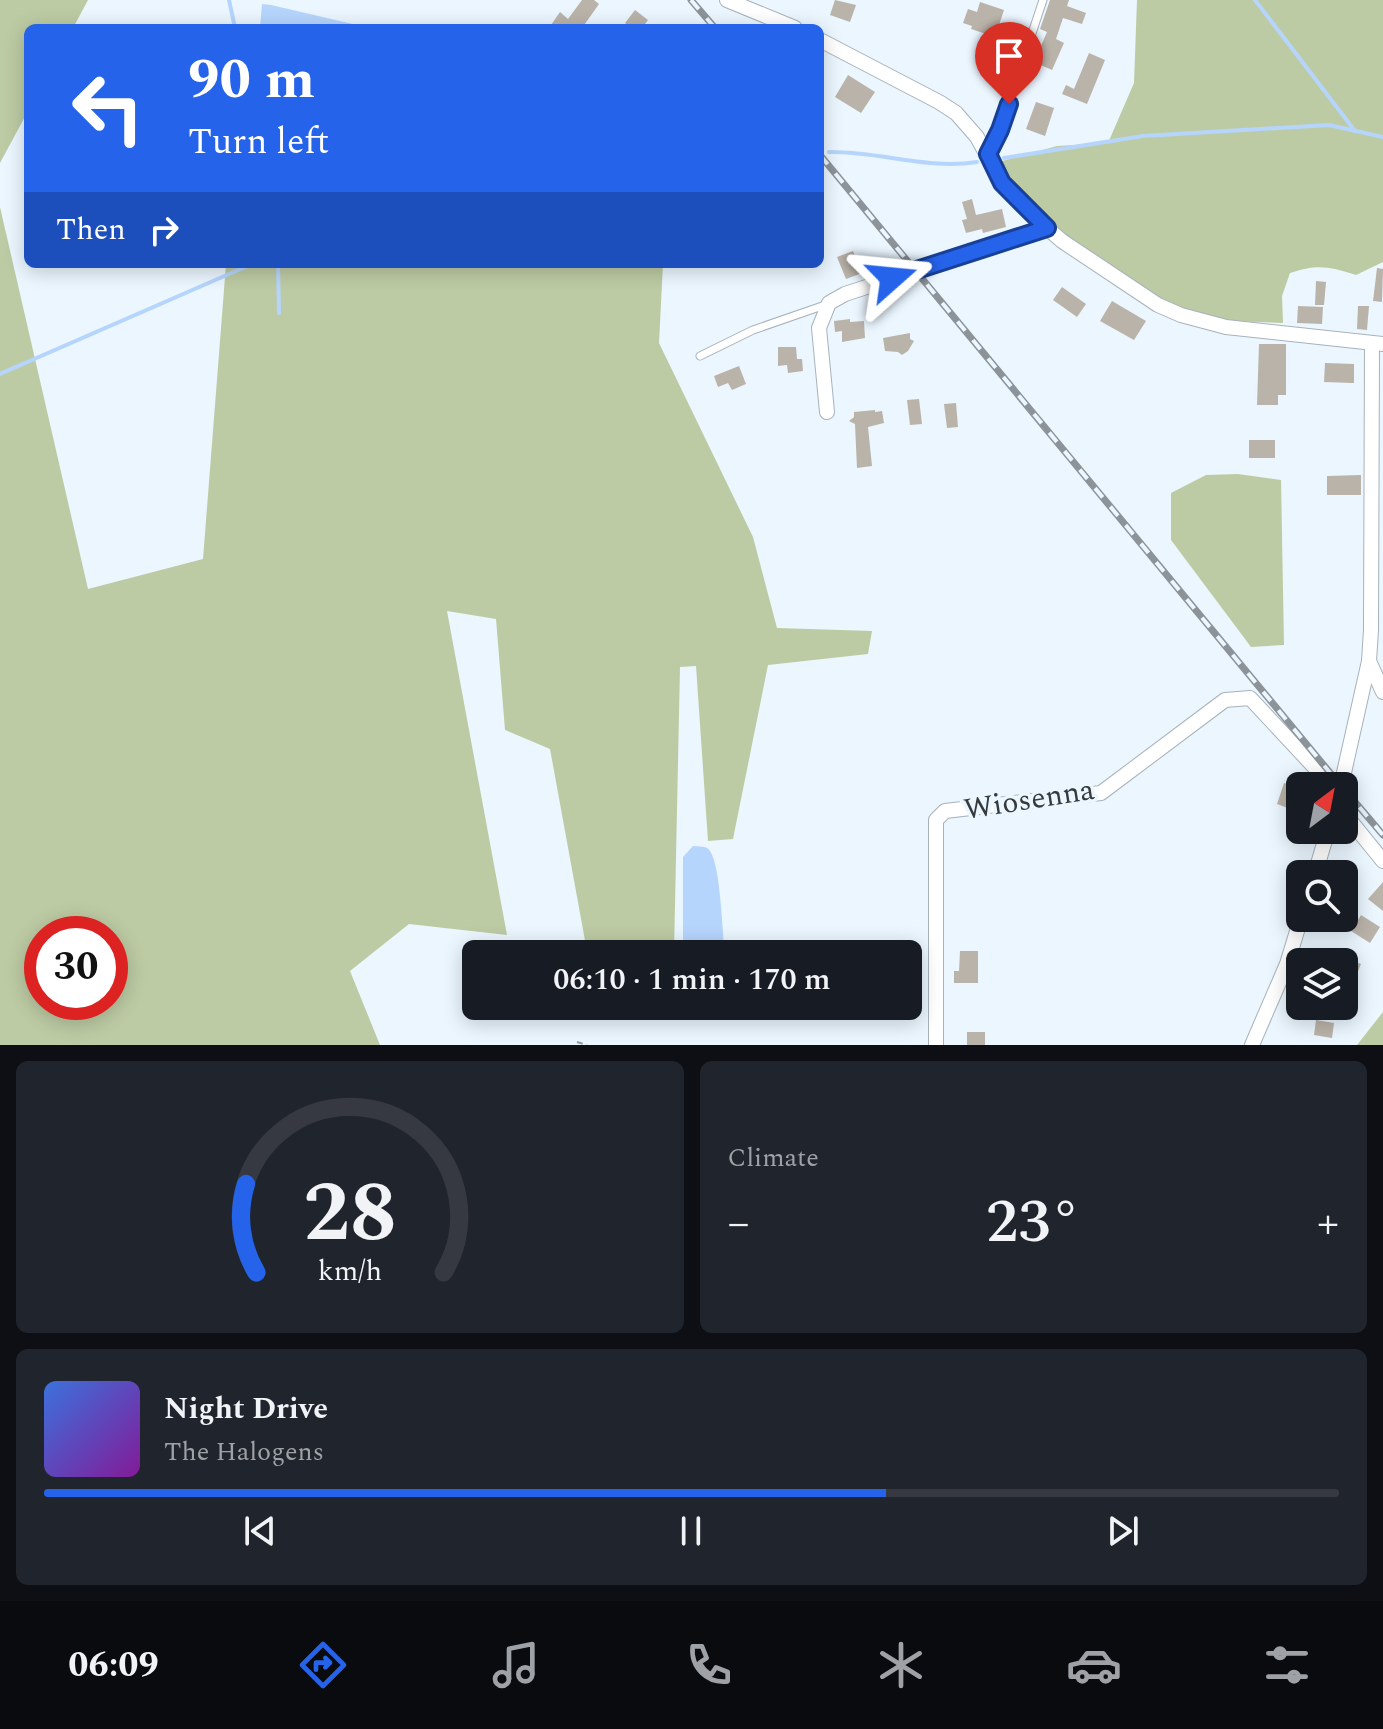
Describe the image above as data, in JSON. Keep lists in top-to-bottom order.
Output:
{
  "streets": {
    "street": ["Wiosenna"]
  },
  "north": "top right",
  "page": {
    "turn": ["90 m", "Turn left"],
    "then": "Then",
    "limit": "30",
    "trip": "06:10 · 1 min · 170 m",
    "tile": "Climate",
    "heat": ["−", "23°", "+"],
    "song": ["Night Drive", "The Halogens"],
    "tabs": "06:09",
    "gauge": ["28", "km/h"]
  }
}
